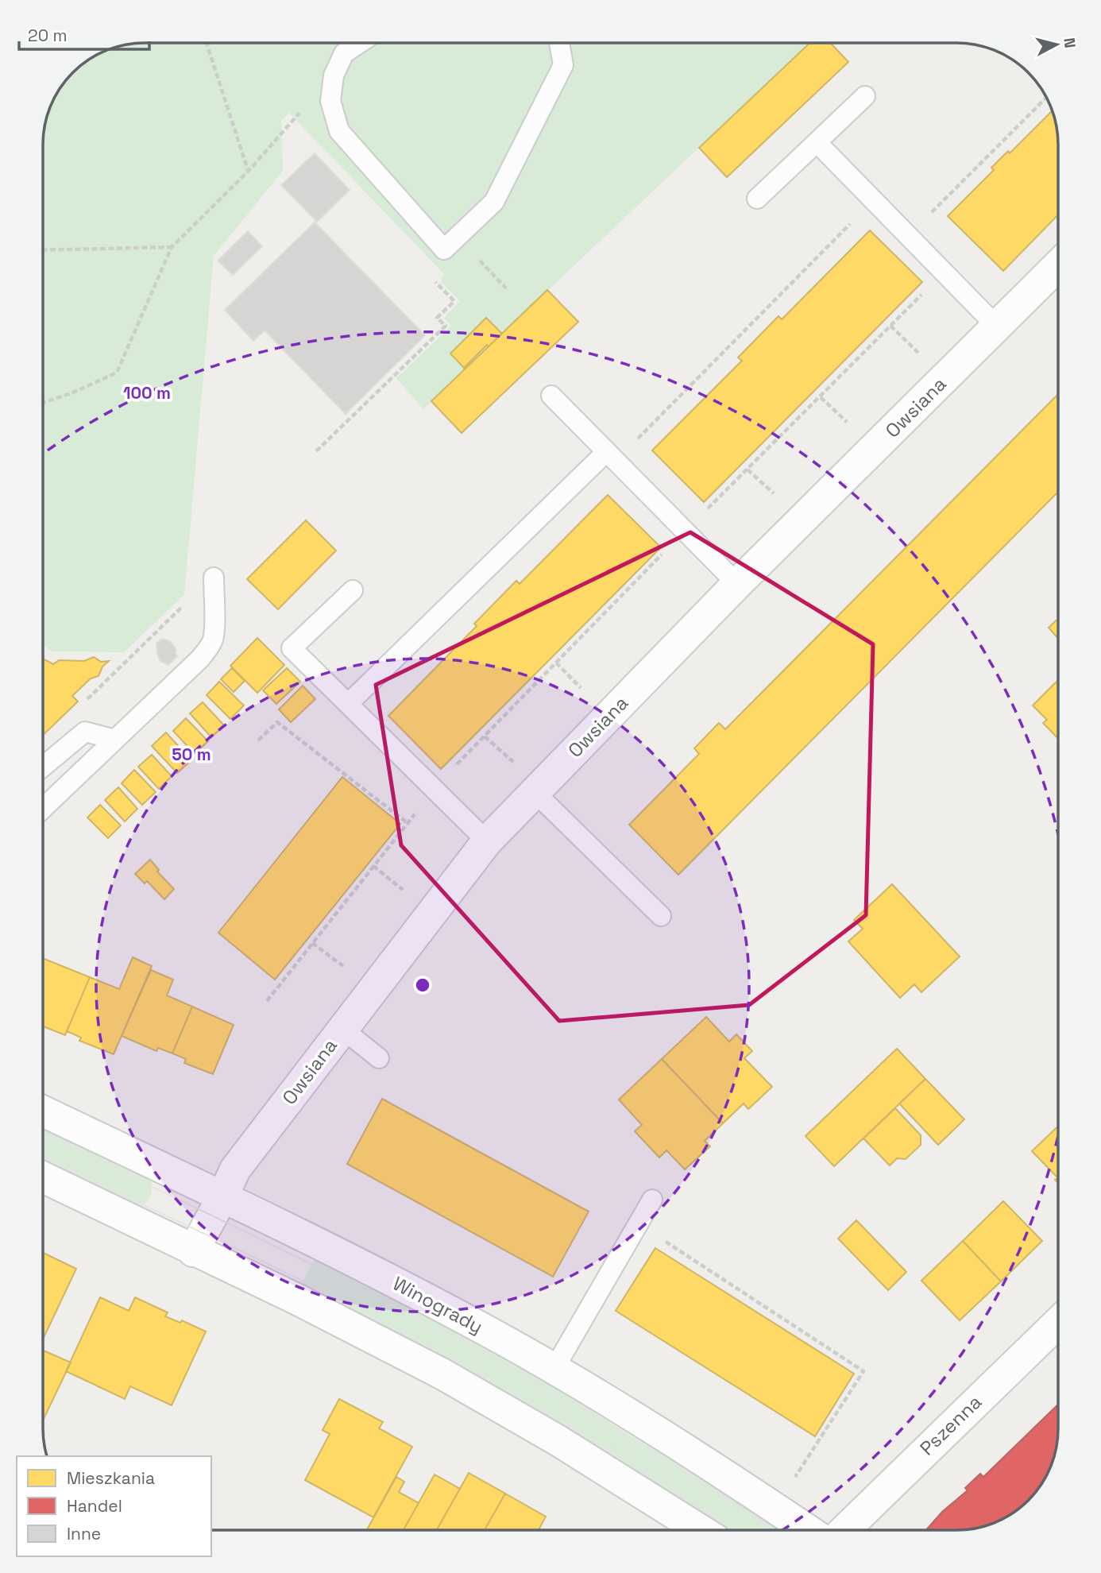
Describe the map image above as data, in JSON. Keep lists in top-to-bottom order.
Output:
{
  "streets": {
    "street": ["Owsiana", "Winogrady", "Pszenna"]
  },
  "crossings": [
    ["Owsiana", "Winogrady"]
  ],
  "legend": ["Mieszkania", "Handel", "Inne"],
  "scale_bar": "20 m",
  "north": "right",
  "rings": ["100 m", "50 m"]
}
